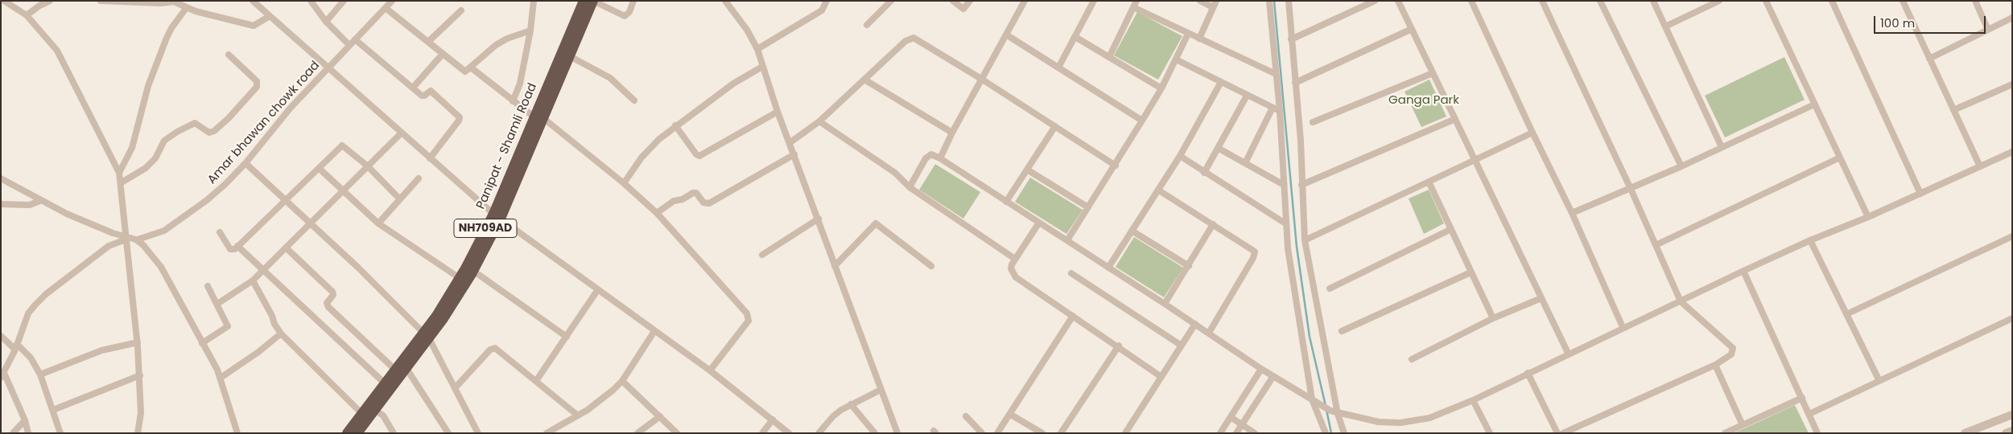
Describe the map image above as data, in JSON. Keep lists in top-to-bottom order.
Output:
{
  "streets": {
    "highway": ["Panipat - Shamli Road", "NH709AD"],
    "street": ["Amar bhawan chowk road"]
  },
  "parks": ["Ganga Park"],
  "scale_bar": "100 m"
}
